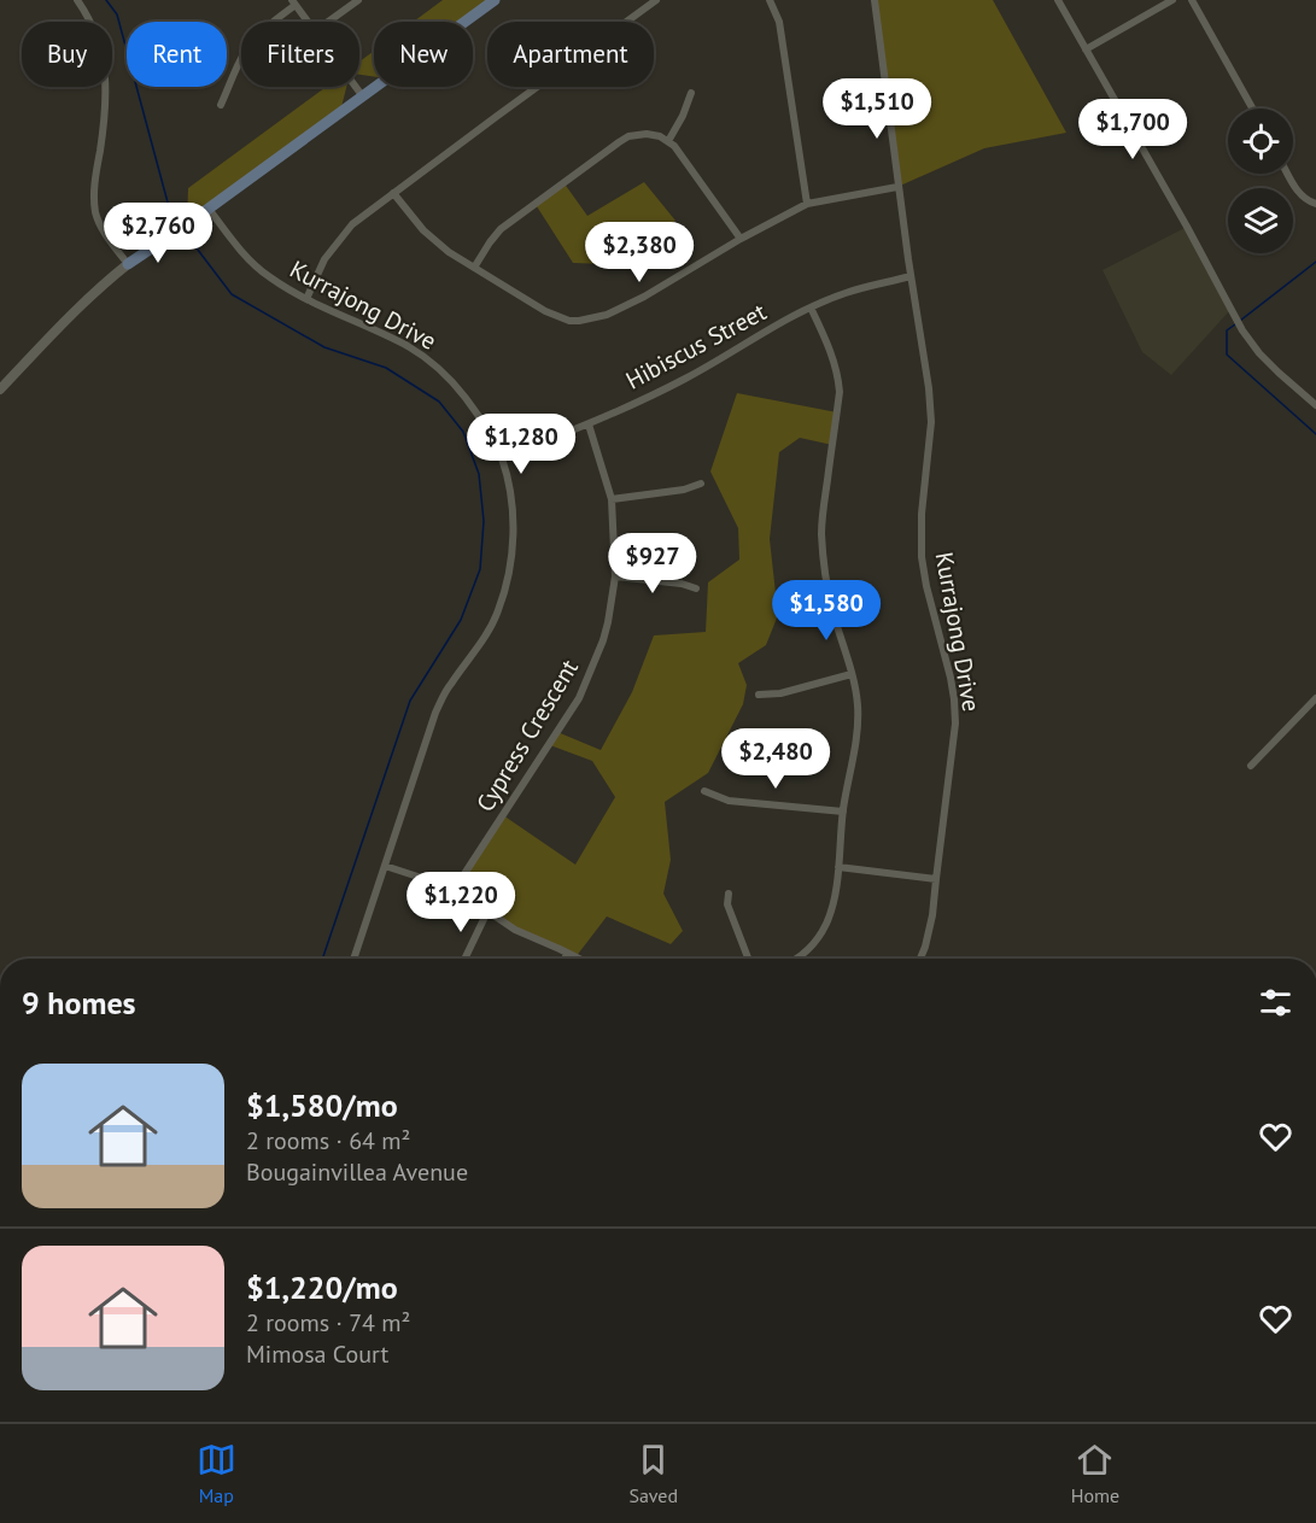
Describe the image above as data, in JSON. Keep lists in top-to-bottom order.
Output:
{
  "streets": {
    "street": ["Kurrajong Drive", "Hibiscus Street", "Cypress Crescent"]
  },
  "crossings": [
    ["Kurrajong Drive", "Hibiscus Street"],
    ["Hibiscus Street", "Cypress Crescent"]
  ],
  "page": {
    "chip": [
      "Buy",
      "Rent",
      "Filters",
      "New",
      "Apartment"
    ],
    "price": [
      "$1,510",
      "$1,700",
      "$2,760",
      "$2,380",
      "$1,280",
      "$927",
      "$1,580",
      "$2,480",
      "$1,220"
    ],
    "heading": "9 homes",
    "list": [
      {
        "name": "$1,580/mo",
        "note": "2 rooms · 64 m² · Bougainvillea Avenue"
      },
      {
        "name": "$1,220/mo",
        "note": "2 rooms · 74 m² · Mimosa Court"
      }
    ],
    "tabs": ["Map", "Saved", "Home"]
  }
}
